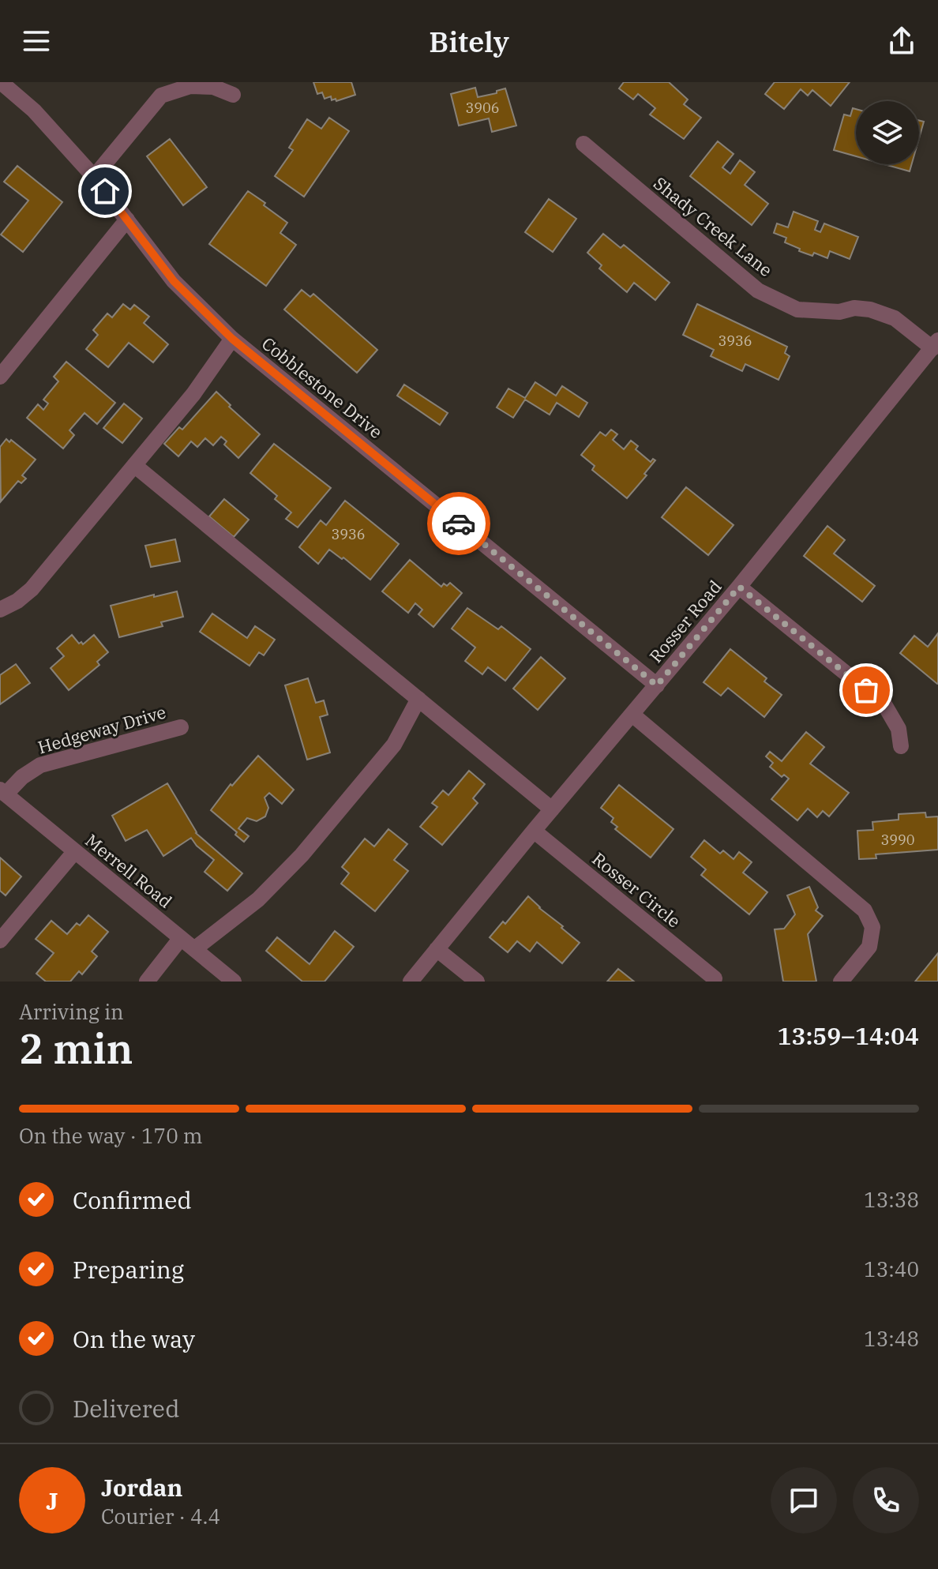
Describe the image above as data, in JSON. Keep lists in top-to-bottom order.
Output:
{
  "streets": {
    "street": [
      "Shady Creek Lane",
      "Cobblestone Drive",
      "Rosser Road",
      "Hedgeway Drive",
      "Merrell Road",
      "Rosser Circle"
    ]
  },
  "crossings": [
    ["Shady Creek Lane", "Rosser Road"],
    ["Cobblestone Drive", "Rosser Road"],
    ["Rosser Road", "Rosser Circle"],
    ["Hedgeway Drive", "Merrell Road"]
  ],
  "house_numbers": [
    "3906",
    "3936",
    "3936",
    "3990"
  ],
  "page": {
    "header": "Bitely",
    "heading": ["2 min", "Arriving in", "13:59–14:04"],
    "panel": ["Jordan", "Courier · 4.4"],
    "bar": "On the way · 170 m",
    "list": [
      ["Confirmed", "13:38"],
      ["Preparing", "13:40"],
      ["On the way", "13:48"],
      "Delivered"
    ],
    "round": "J"
  }
}
